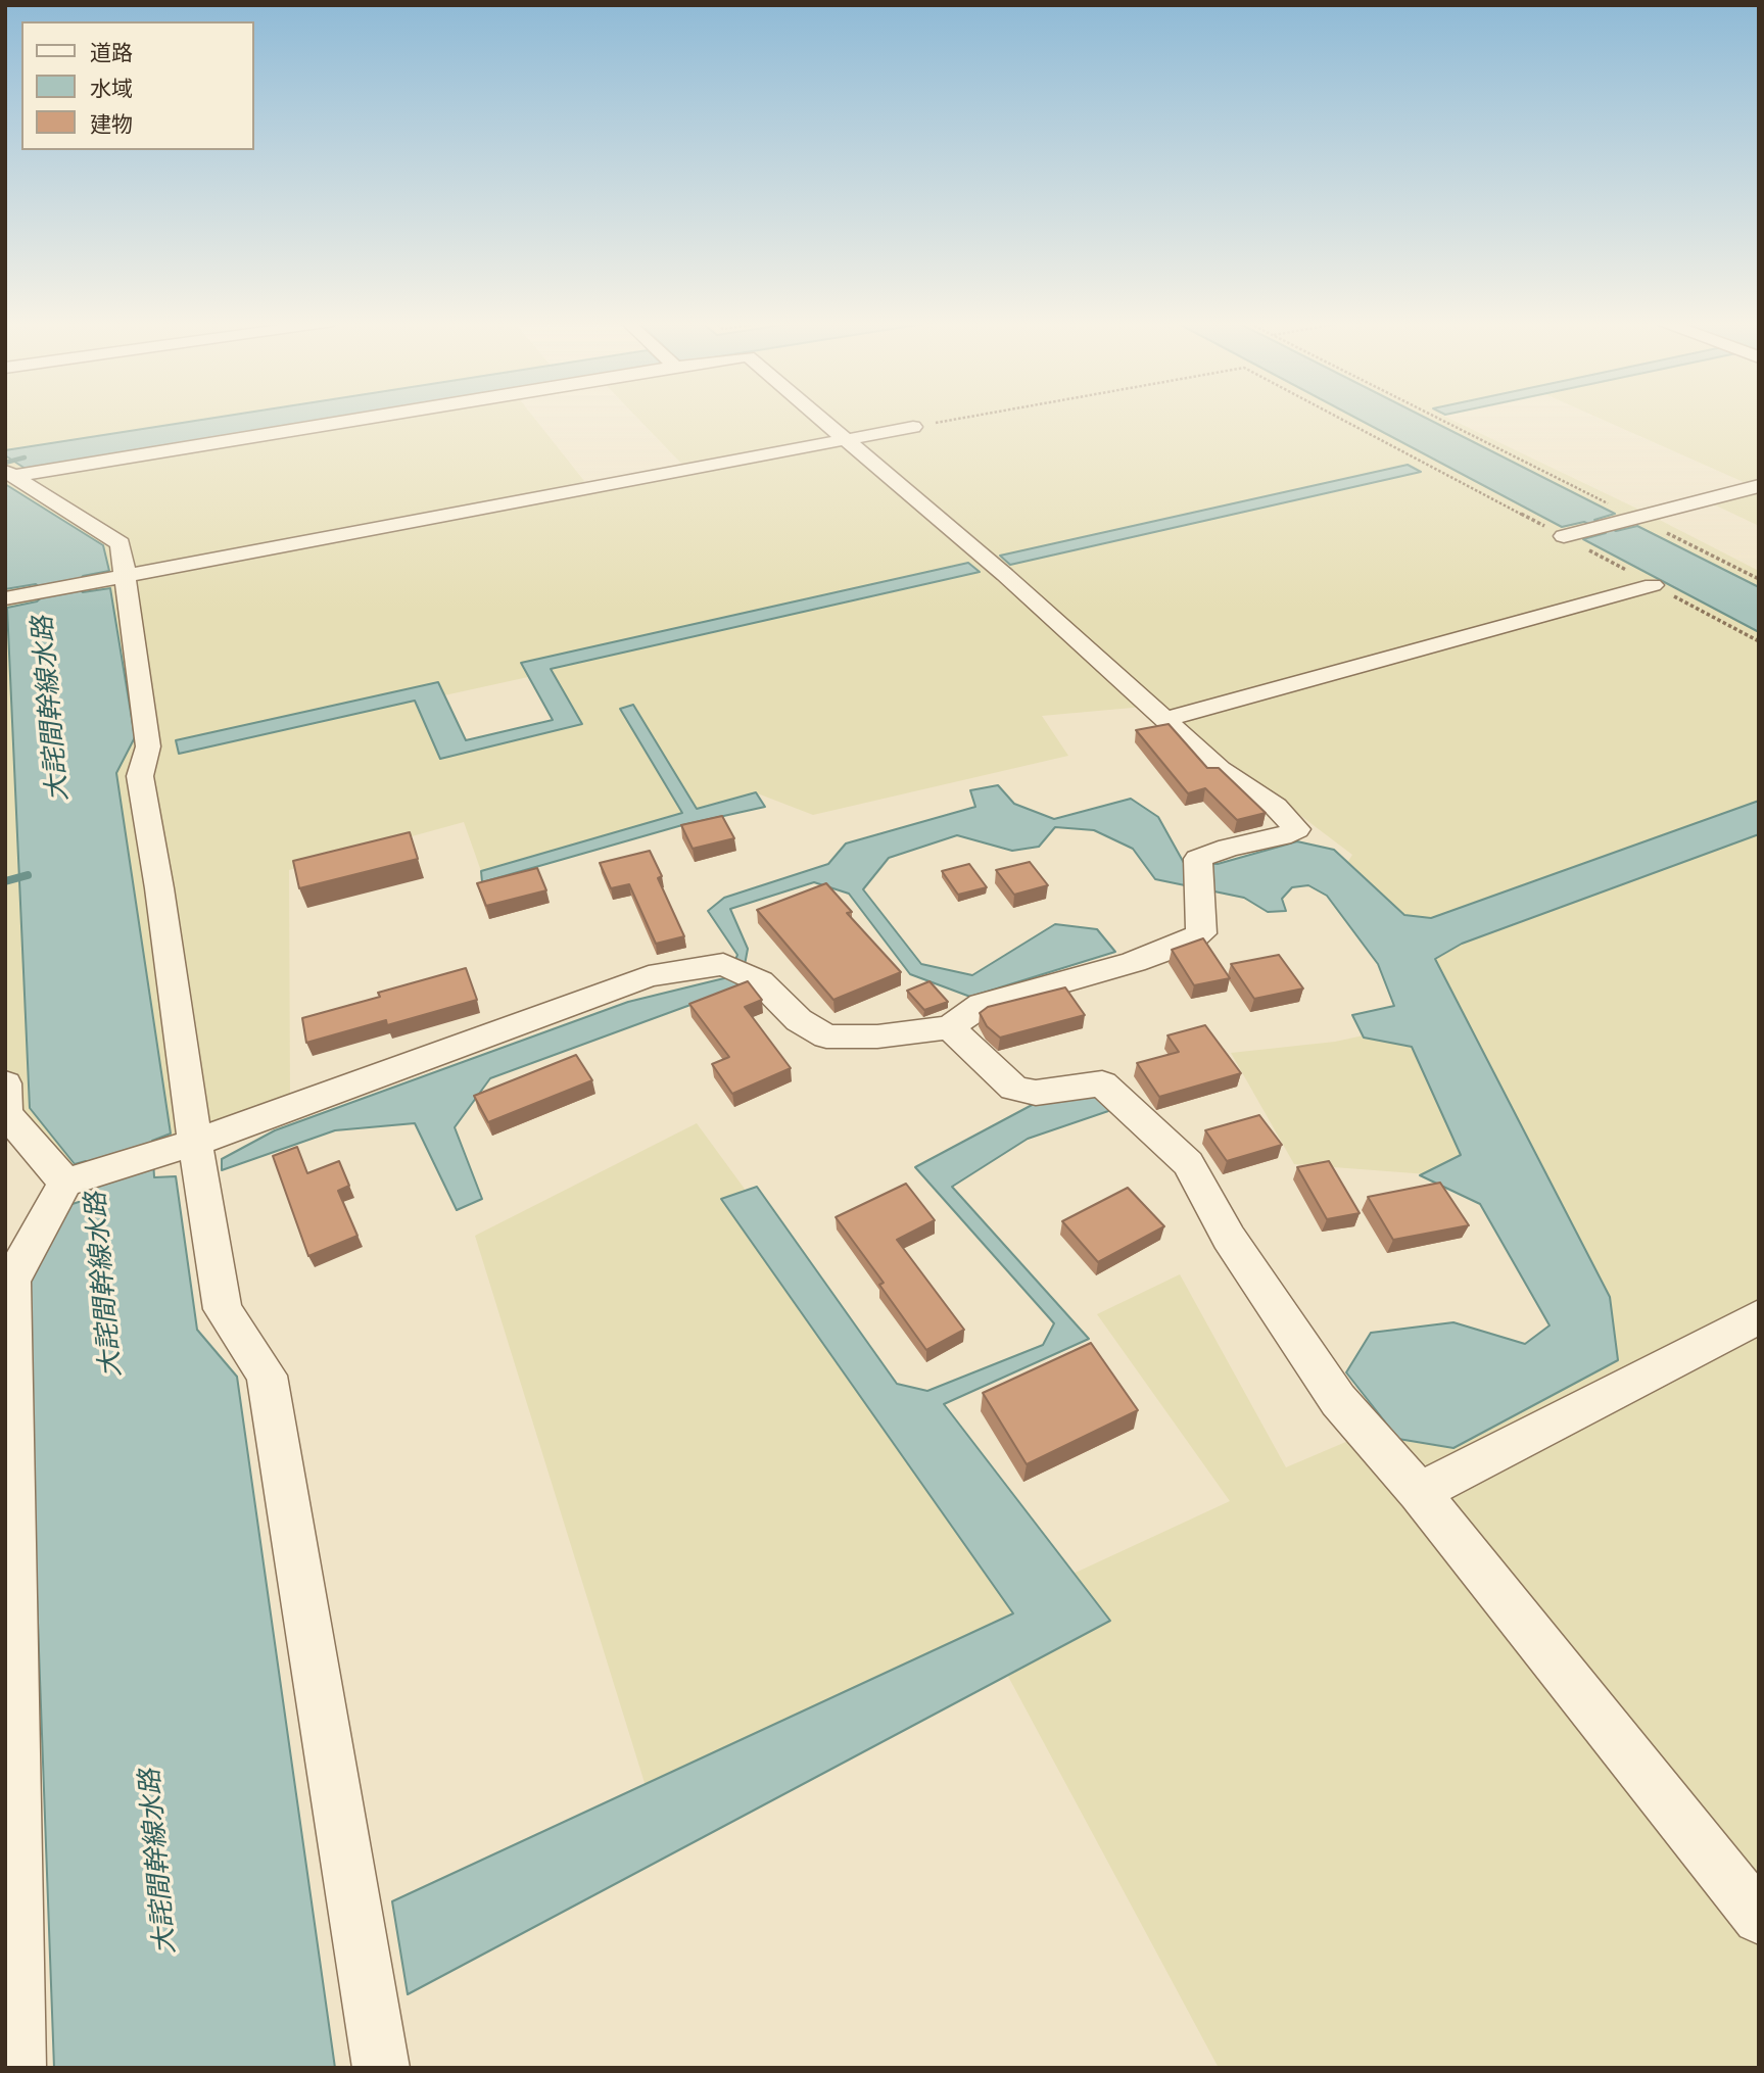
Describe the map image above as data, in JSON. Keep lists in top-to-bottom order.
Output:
{
  "water": ["大詫間幹線水路"],
  "legend": ["道路", "水域", "建物"]
}
